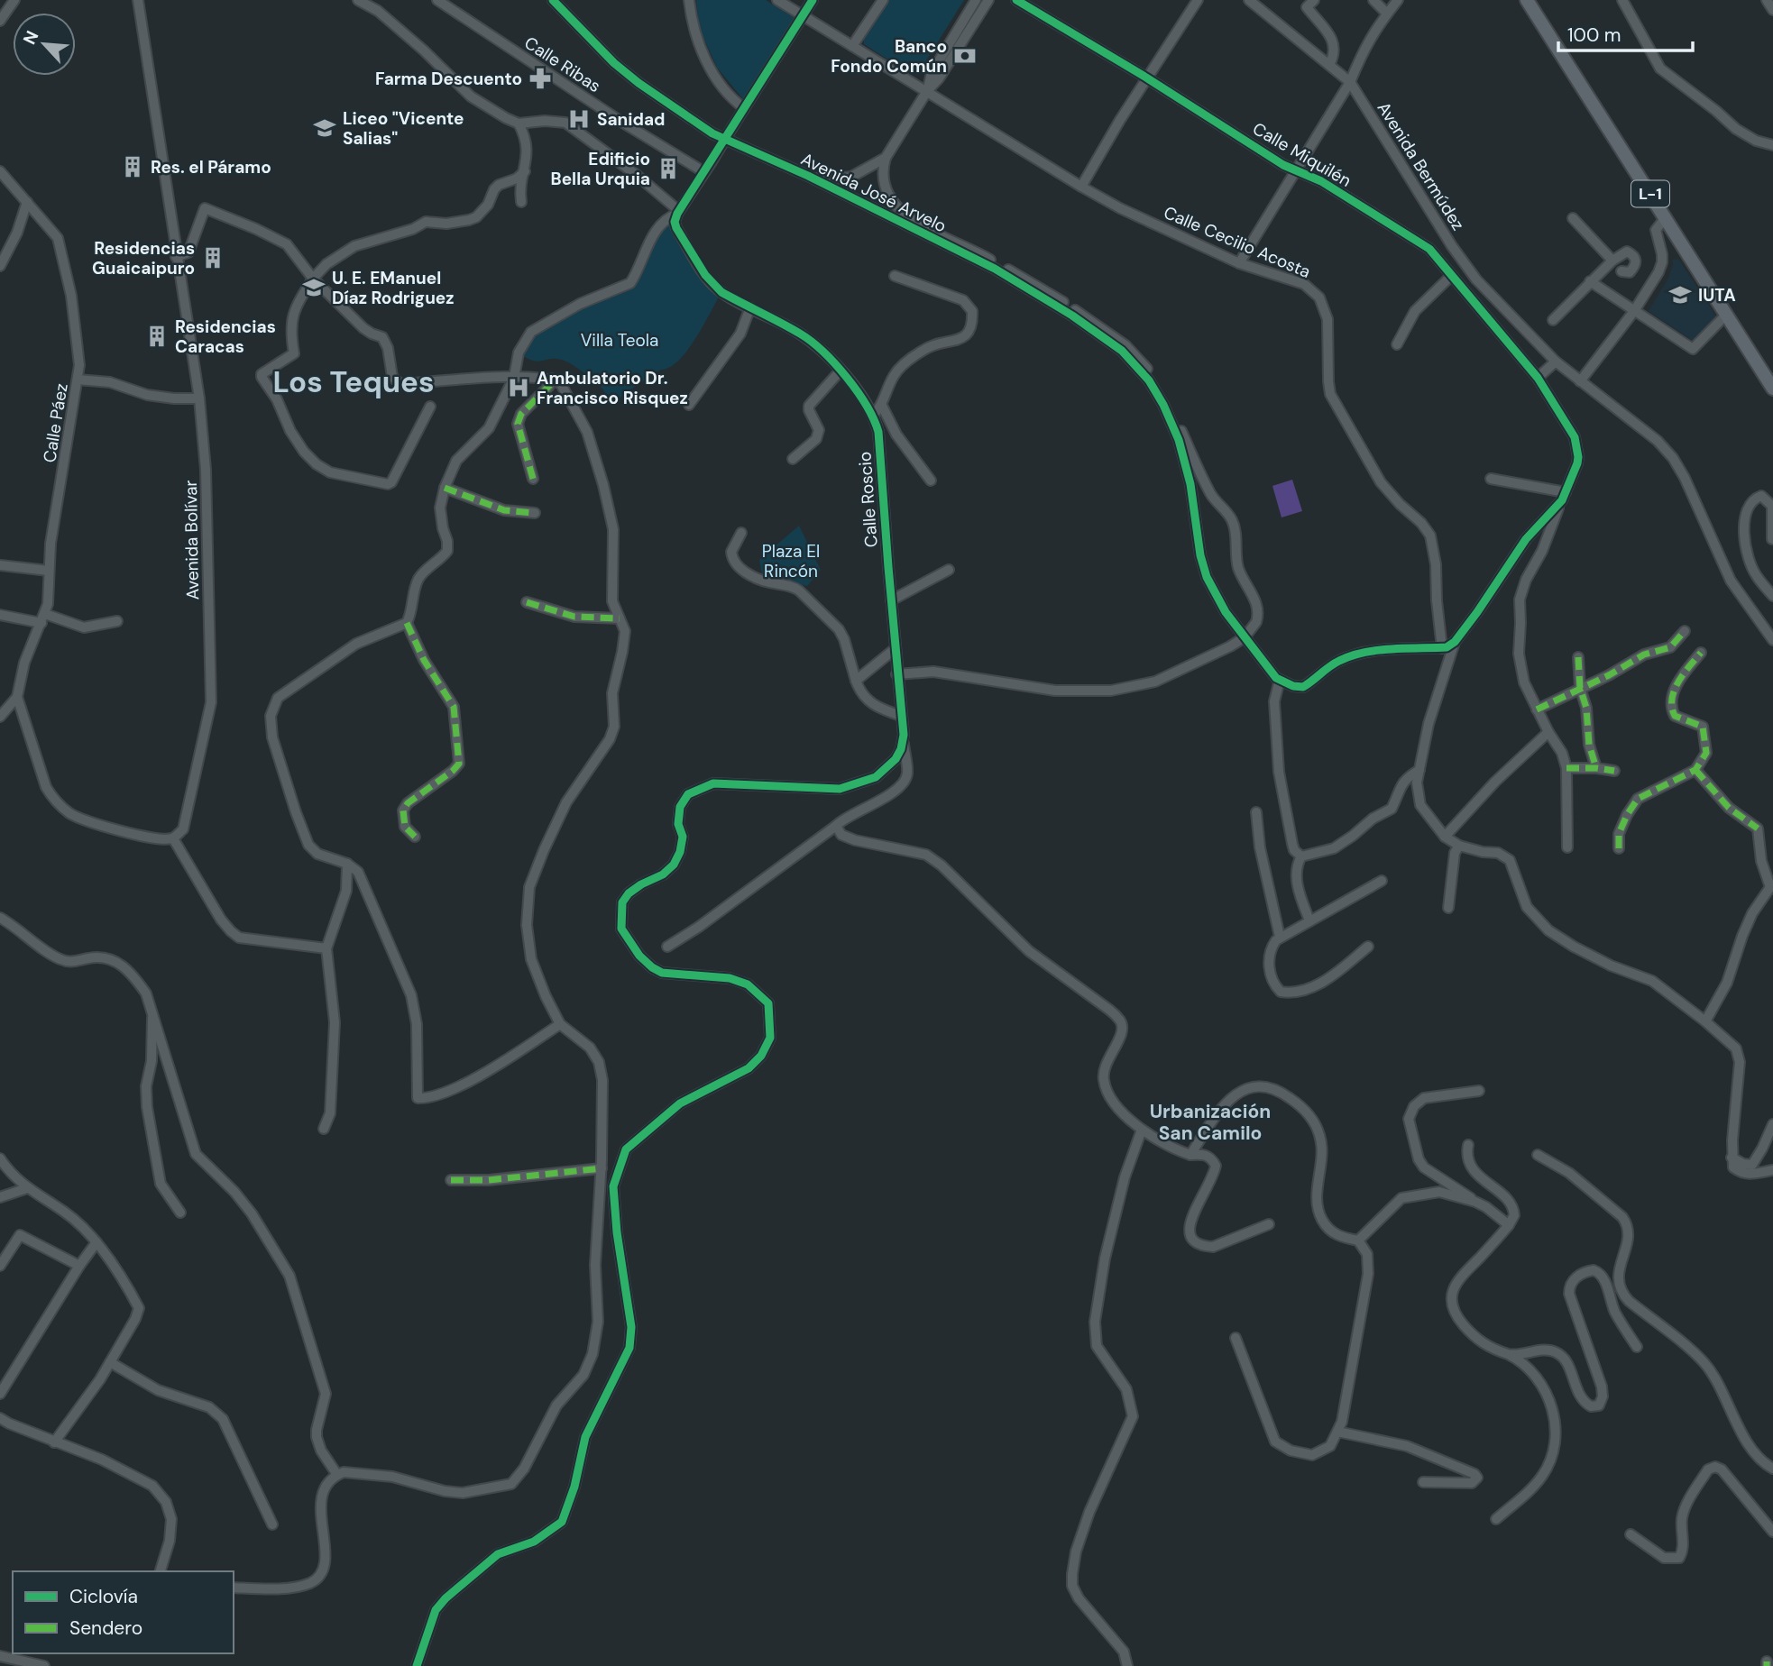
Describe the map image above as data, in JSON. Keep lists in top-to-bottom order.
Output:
{
  "streets": {
    "main road": ["L-1"],
    "street": [
      "Calle Ribas",
      "Calle Miquilén",
      "Avenida Bermúdez",
      "Avenida José Arvelo",
      "Calle Cecilio Acosta",
      "Calle Páez",
      "Calle Roscio",
      "Avenida Bolívar"
    ]
  },
  "crossings": [
    ["Avenida José Arvelo", "Calle Roscio"]
  ],
  "districts": ["Los Teques", "Urbanización San Camilo"],
  "parks": ["Villa Teola", "Plaza El Rincón"],
  "places": {
    "bank": ["Banco Fondo Común"],
    "pharmacy": ["Farma Descuento"],
    "hospital": ["Sanidad", "Ambulatorio Dr. Francisco Risquez"],
    "school or university": ["Liceo \"Vicente Salias\"", "U. E. EManuel Díaz Rodriguez", "IUTA"],
    "building": [
      "Res. el Páramo",
      "Edificio Bella Urquia",
      "Residencias Guaicaipuro",
      "Residencias Caracas"
    ]
  },
  "legend": ["Ciclovía", "Sendero"],
  "scale_bar": "100 m",
  "north": "top left"
}
